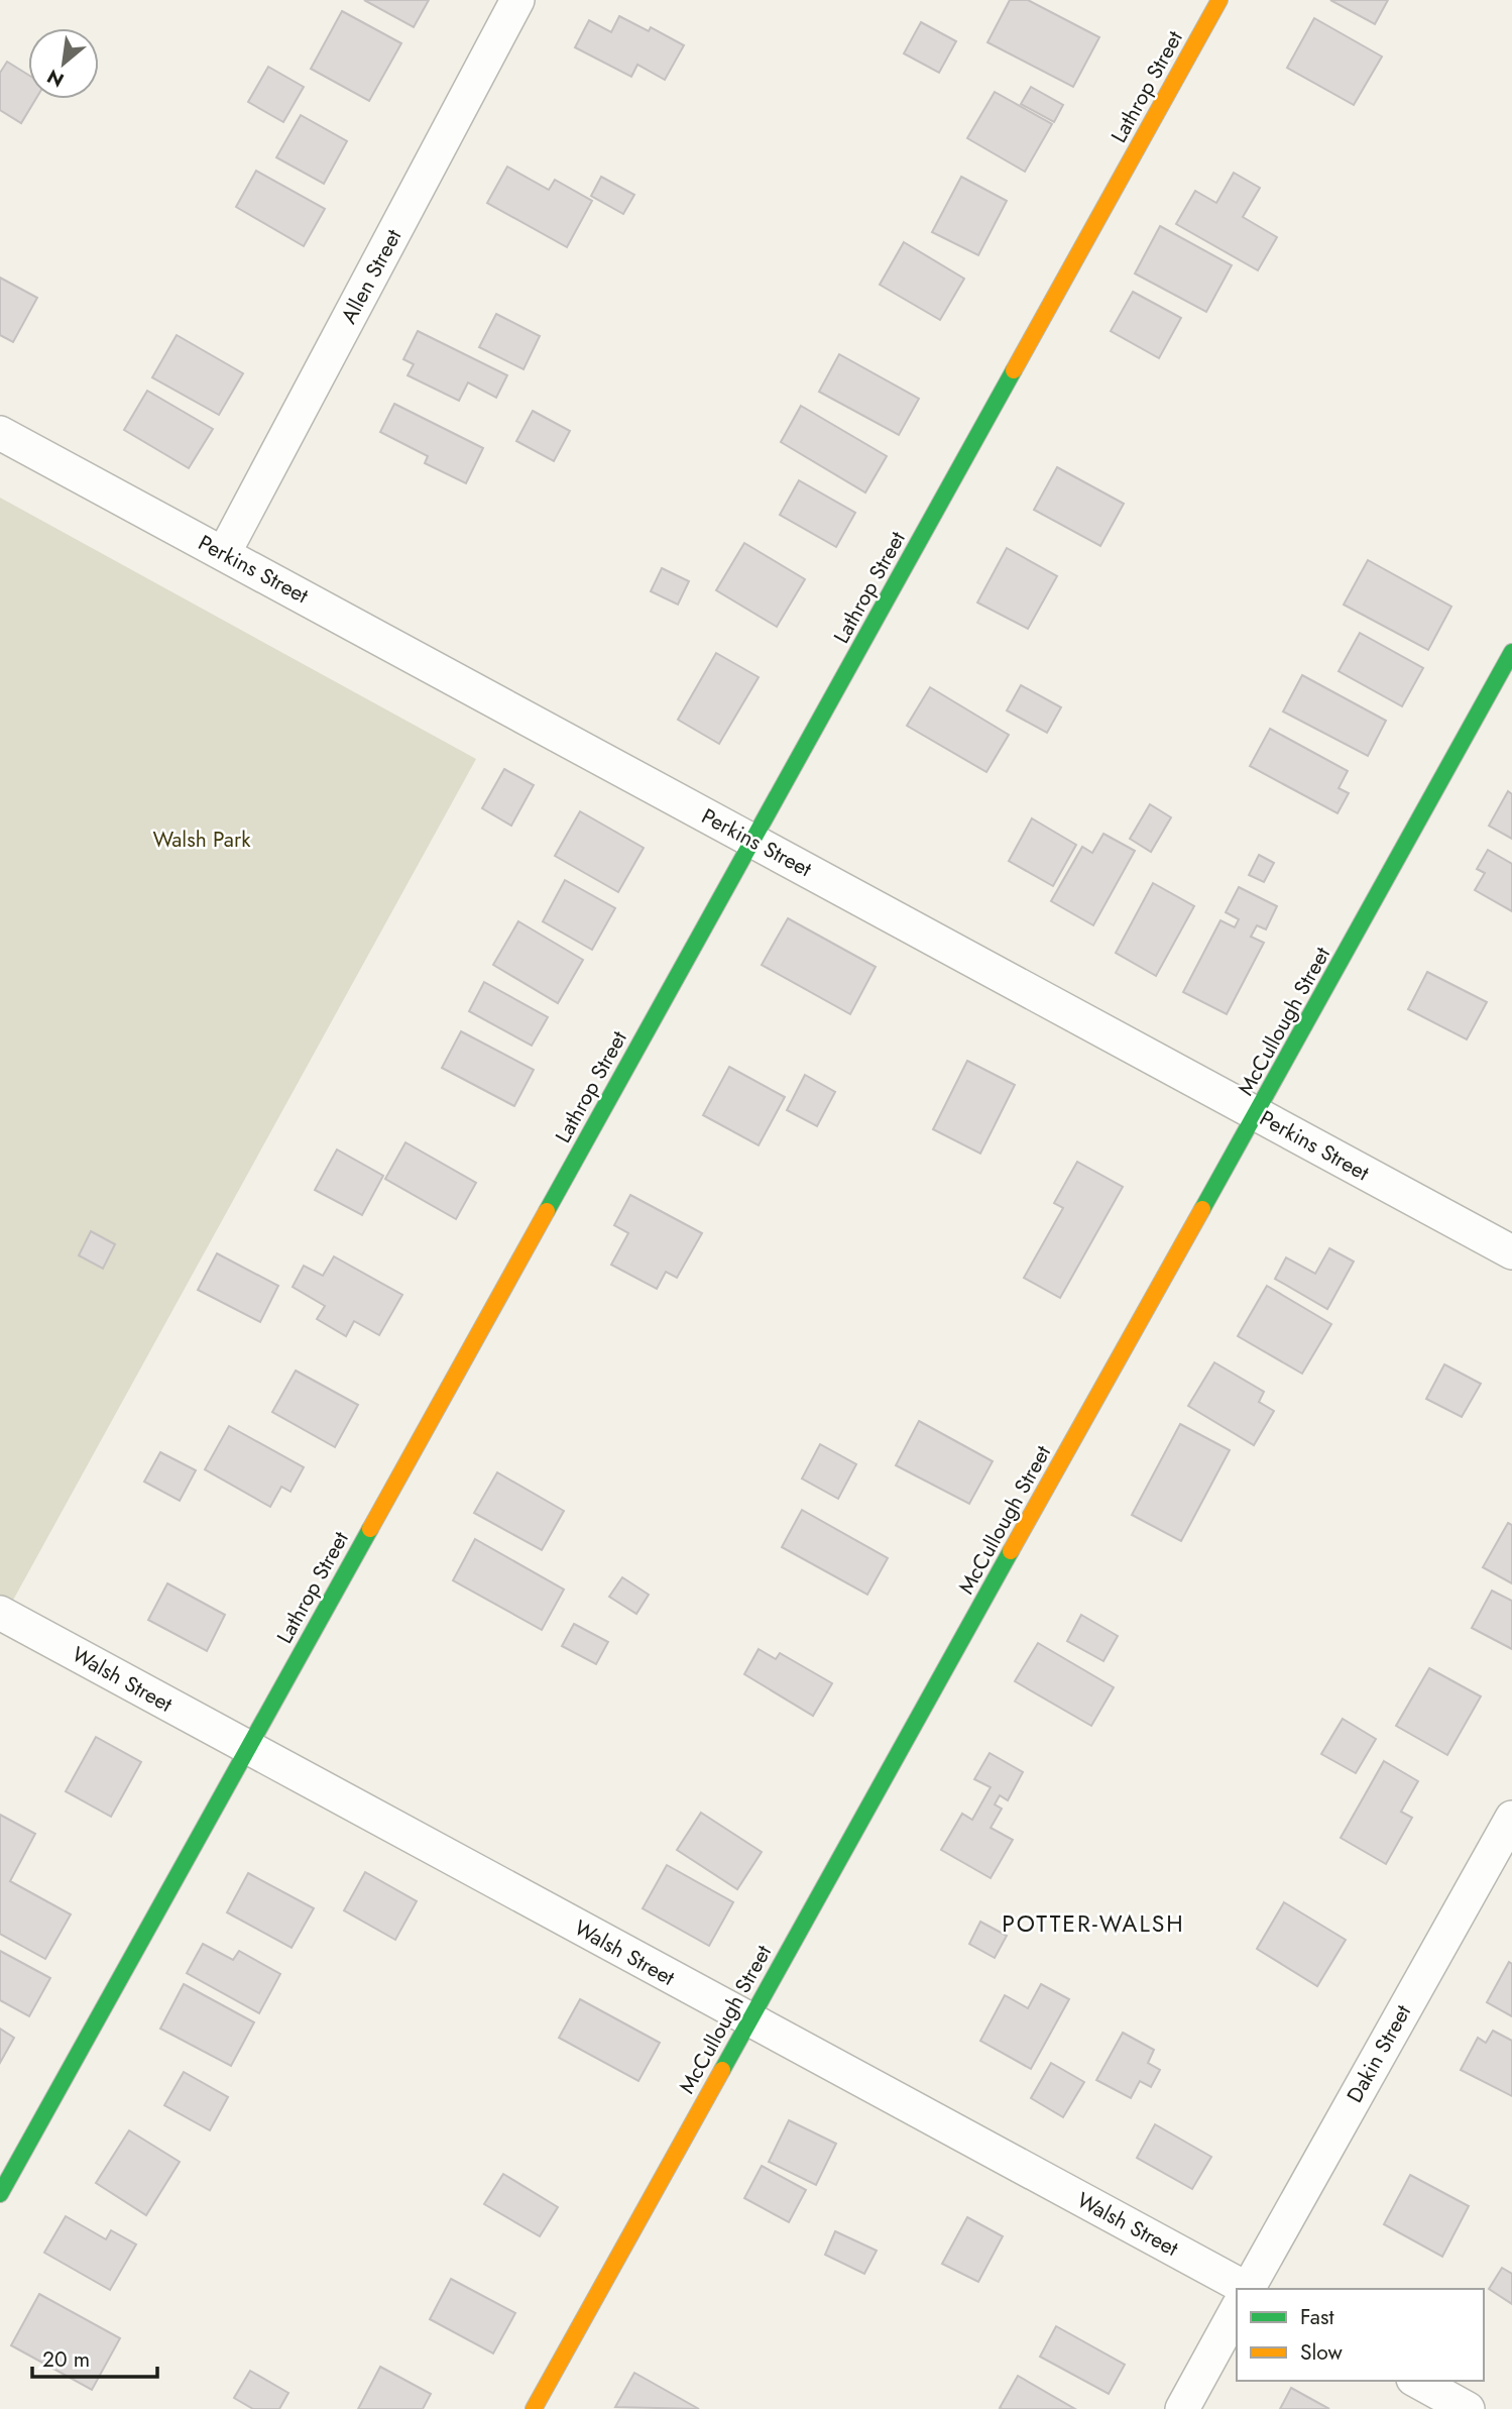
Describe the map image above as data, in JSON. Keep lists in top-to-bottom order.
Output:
{
  "streets": {
    "street": [
      "Lathrop Street",
      "Allen Street",
      "Perkins Street",
      "McCullough Street",
      "Walsh Street",
      "Dakin Street"
    ]
  },
  "crossings": [
    ["Lathrop Street", "Perkins Street"],
    ["Lathrop Street", "Walsh Street"],
    ["Allen Street", "Perkins Street"],
    ["Perkins Street", "McCullough Street"],
    ["McCullough Street", "Walsh Street"]
  ],
  "districts": ["POTTER-WALSH"],
  "parks": ["Walsh Park"],
  "legend": ["Fast", "Slow"],
  "scale_bar": "20 m",
  "north": "bottom left"
}
